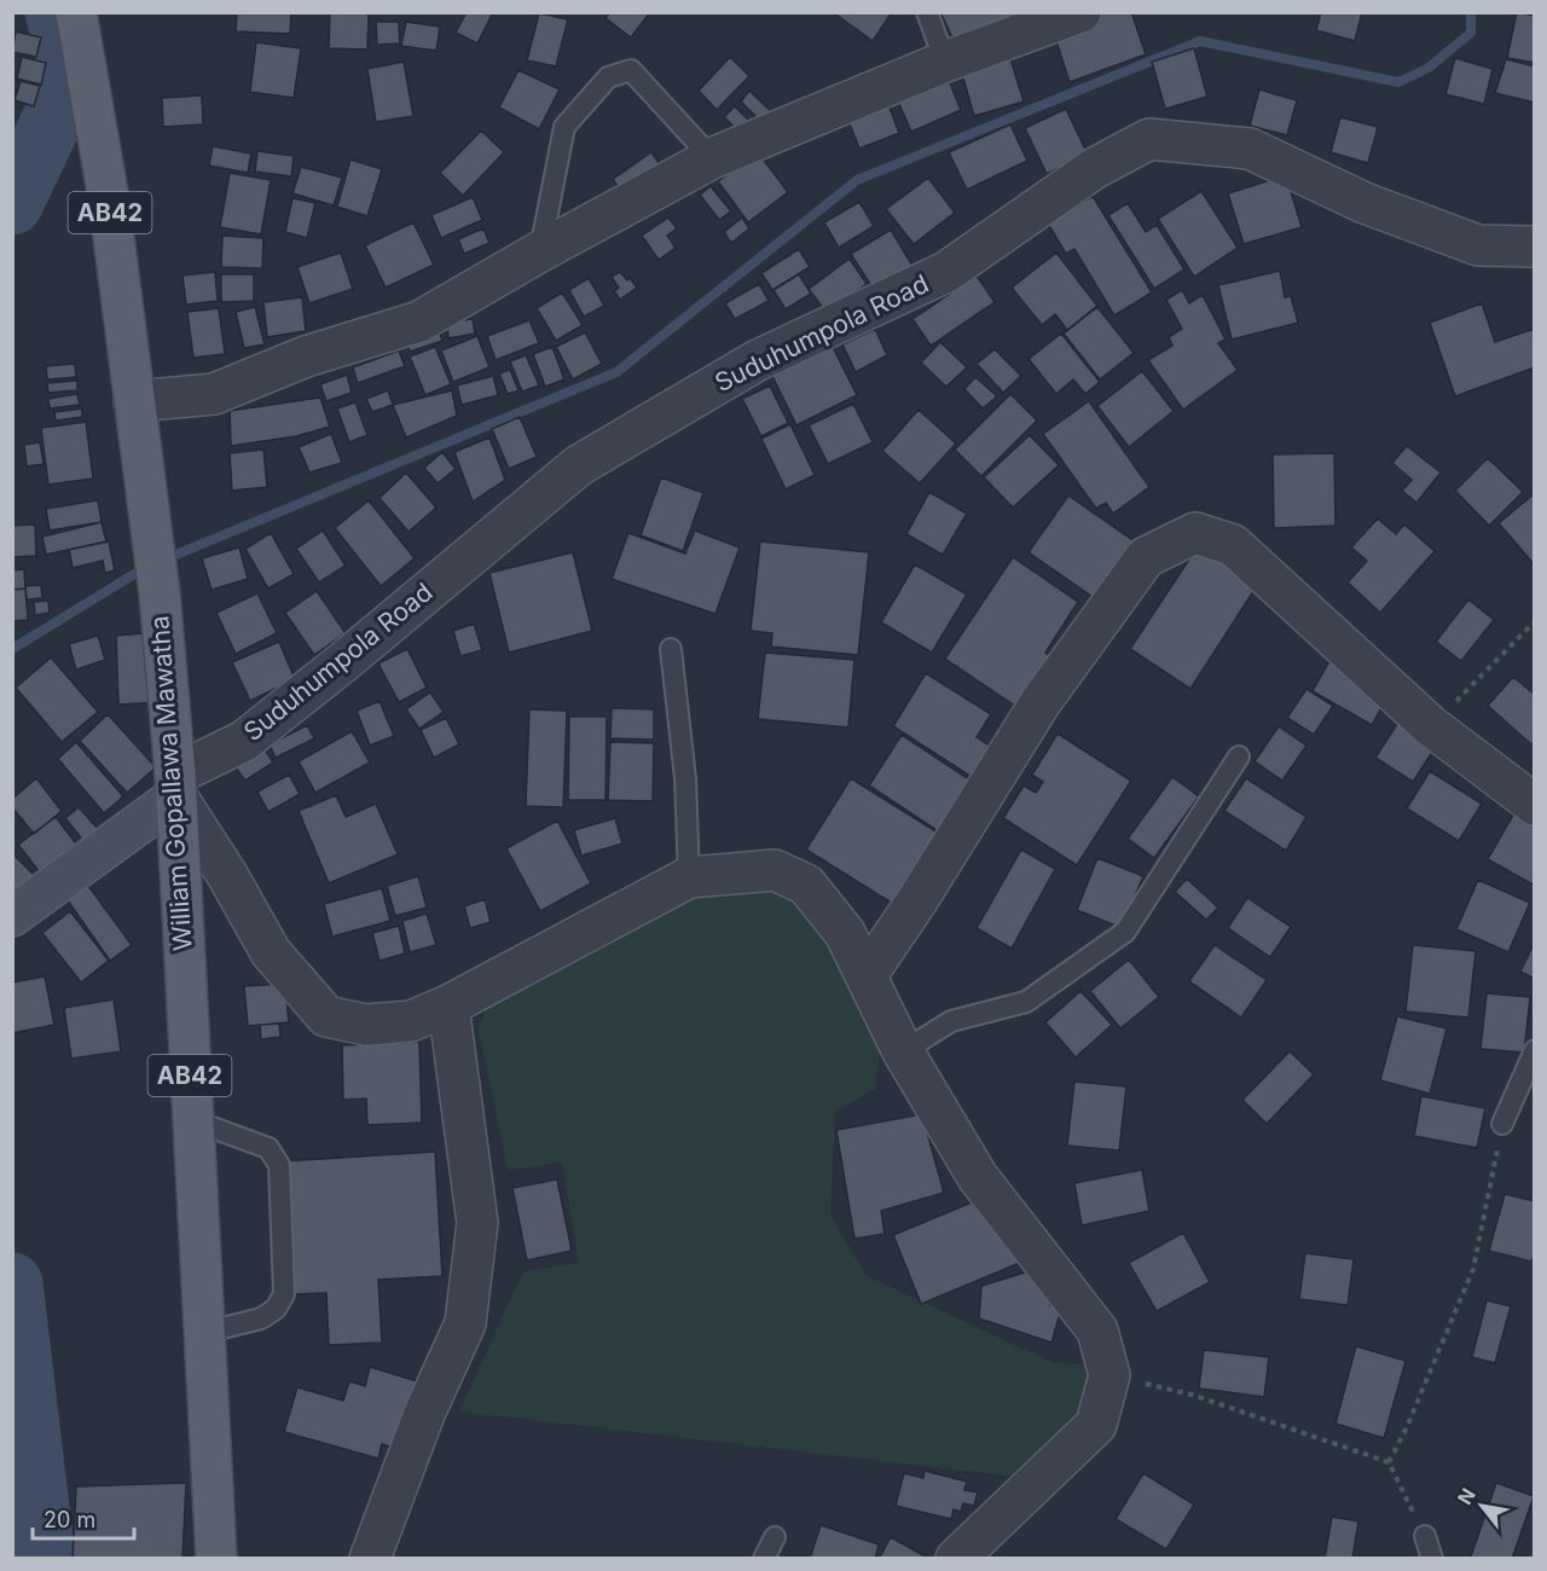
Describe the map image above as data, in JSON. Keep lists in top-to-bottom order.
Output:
{
  "streets": {
    "main road": ["AB42", "William Gopallawa Mawatha"],
    "street": ["Suduhumpola Road"]
  },
  "crossings": [
    ["Suduhumpola Road", "William Gopallawa Mawatha"]
  ],
  "scale_bar": "20 m",
  "north": "top left"
}
